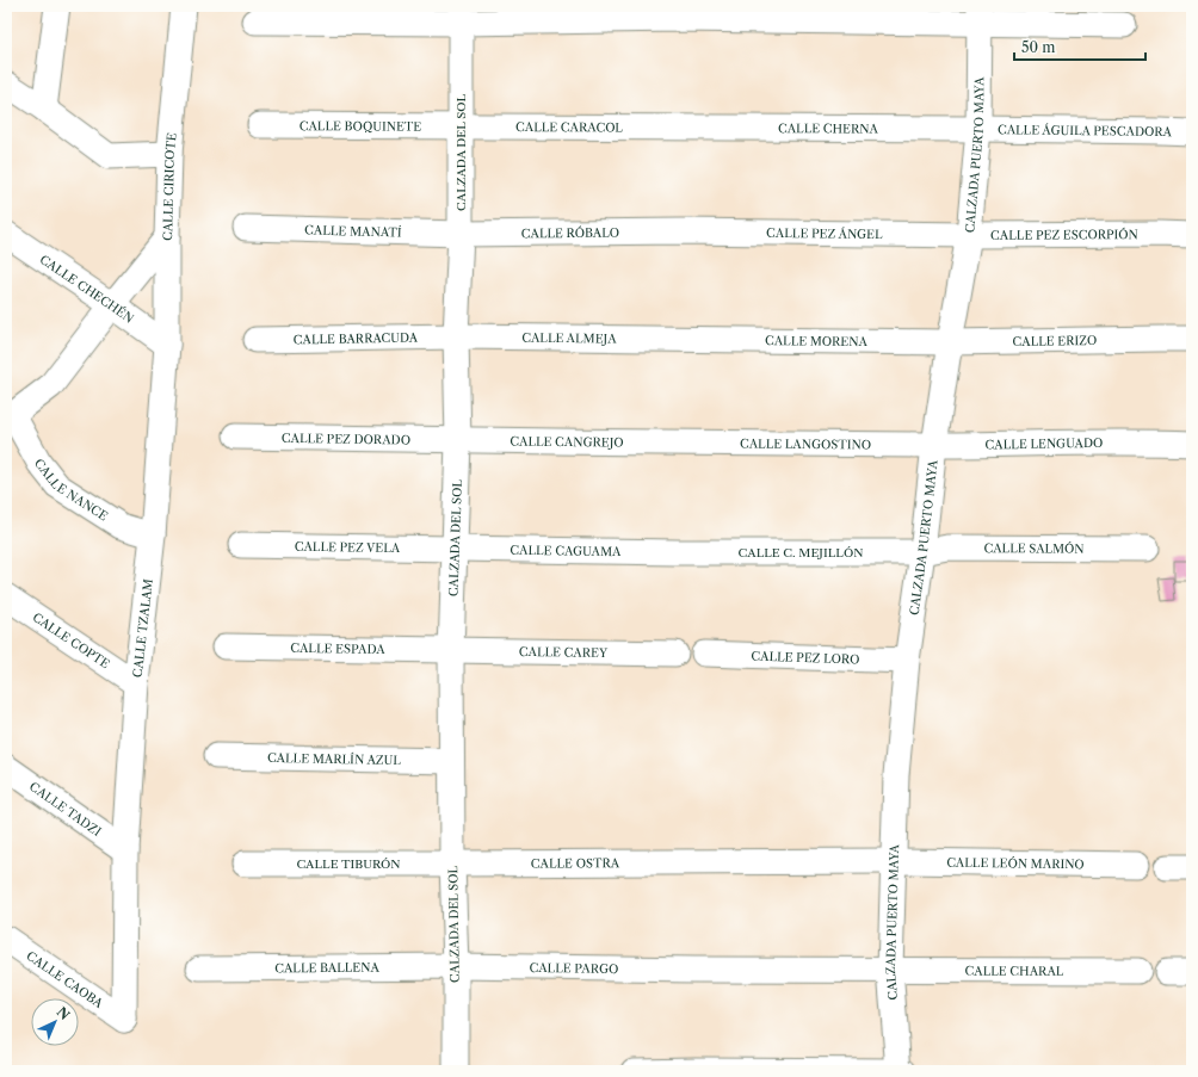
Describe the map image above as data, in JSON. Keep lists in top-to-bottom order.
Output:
{
  "streets": {
    "street": [
      "CALLE BOQUINETE",
      "CALLE CARACOL",
      "CALLE CHERNA",
      "CALLE ÁGUILA PESCADORA",
      "CALZADA DEL SOL",
      "CALZADA PUERTO MAYA",
      "CALLE CIRICOTE",
      "CALLE MANATÍ",
      "CALLE RÓBALO",
      "CALLE PEZ ÁNGEL",
      "CALLE PEZ ESCORPIÓN",
      "CALLE CHECHÉN",
      "CALLE ALMEJA",
      "CALLE BARRACUDA",
      "CALLE ERIZO",
      "CALLE MORENA",
      "CALLE PEZ DORADO",
      "CALLE CANGREJO",
      "CALLE LANGOSTINO",
      "CALLE LENGUADO",
      "CALLE NANCE",
      "CALLE PEZ VELA",
      "CALLE SALMÓN",
      "CALLE CAGUAMA",
      "CALLE C. MEJILLÓN",
      "CALLE TZALAM",
      "CALLE COPTE",
      "CALLE ESPADA",
      "CALLE CAREY",
      "CALLE PEZ LORO",
      "CALLE MARLÍN AZUL",
      "CALLE TADZI",
      "CALLE OSTRA",
      "CALLE LEÓN MARINO",
      "CALLE TIBURÓN",
      "CALLE BALLENA",
      "CALLE PARGO",
      "CALLE CHARAL",
      "CALLE CAOBA"
    ]
  },
  "crossings": [
    ["CALLE BOQUINETE", "CALLE CARACOL"],
    ["CALLE BOQUINETE", "CALZADA DEL SOL"],
    ["CALLE CARACOL", "CALLE CHERNA"],
    ["CALLE CARACOL", "CALZADA DEL SOL"],
    ["CALLE CHERNA", "CALLE ÁGUILA PESCADORA"],
    ["CALLE CHERNA", "CALZADA PUERTO MAYA"],
    ["CALLE ÁGUILA PESCADORA", "CALZADA PUERTO MAYA"],
    ["CALZADA DEL SOL", "CALLE MANATÍ"],
    ["CALZADA DEL SOL", "CALLE RÓBALO"],
    ["CALZADA DEL SOL", "CALLE ALMEJA"],
    ["CALZADA DEL SOL", "CALLE BARRACUDA"],
    ["CALZADA DEL SOL", "CALLE PEZ DORADO"],
    ["CALZADA DEL SOL", "CALLE CANGREJO"],
    ["CALZADA DEL SOL", "CALLE PEZ VELA"],
    ["CALZADA DEL SOL", "CALLE CAGUAMA"],
    ["CALZADA DEL SOL", "CALLE ESPADA"],
    ["CALZADA DEL SOL", "CALLE CAREY"],
    ["CALZADA DEL SOL", "CALLE MARLÍN AZUL"],
    ["CALZADA DEL SOL", "CALLE OSTRA"],
    ["CALZADA DEL SOL", "CALLE TIBURÓN"],
    ["CALZADA DEL SOL", "CALLE BALLENA"],
    ["CALZADA DEL SOL", "CALLE PARGO"],
    ["CALZADA PUERTO MAYA", "CALLE PEZ ÁNGEL"],
    ["CALZADA PUERTO MAYA", "CALLE PEZ ESCORPIÓN"],
    ["CALZADA PUERTO MAYA", "CALLE ERIZO"],
    ["CALZADA PUERTO MAYA", "CALLE MORENA"],
    ["CALZADA PUERTO MAYA", "CALLE LANGOSTINO"],
    ["CALZADA PUERTO MAYA", "CALLE LENGUADO"],
    ["CALZADA PUERTO MAYA", "CALLE SALMÓN"],
    ["CALZADA PUERTO MAYA", "CALLE C. MEJILLÓN"],
    ["CALZADA PUERTO MAYA", "CALLE PEZ LORO"],
    ["CALZADA PUERTO MAYA", "CALLE LEÓN MARINO"],
    ["CALZADA PUERTO MAYA", "CALLE PARGO"],
    ["CALZADA PUERTO MAYA", "CALLE CHARAL"],
    ["CALLE CIRICOTE", "CALLE CHECHÉN"],
    ["CALLE CIRICOTE", "CALLE NANCE"],
    ["CALLE CIRICOTE", "CALLE TZALAM"],
    ["CALLE MANATÍ", "CALLE RÓBALO"],
    ["CALLE RÓBALO", "CALLE PEZ ÁNGEL"],
    ["CALLE PEZ ÁNGEL", "CALLE PEZ ESCORPIÓN"],
    ["CALLE CHECHÉN", "CALLE TZALAM"],
    ["CALLE ALMEJA", "CALLE BARRACUDA"],
    ["CALLE ALMEJA", "CALLE MORENA"],
    ["CALLE ERIZO", "CALLE MORENA"],
    ["CALLE PEZ DORADO", "CALLE CANGREJO"],
    ["CALLE CANGREJO", "CALLE LANGOSTINO"],
    ["CALLE LANGOSTINO", "CALLE LENGUADO"],
    ["CALLE NANCE", "CALLE TZALAM"],
    ["CALLE PEZ VELA", "CALLE CAGUAMA"],
    ["CALLE SALMÓN", "CALLE C. MEJILLÓN"],
    ["CALLE CAGUAMA", "CALLE C. MEJILLÓN"],
    ["CALLE TZALAM", "CALLE COPTE"],
    ["CALLE TZALAM", "CALLE TADZI"],
    ["CALLE TZALAM", "CALLE CAOBA"],
    ["CALLE ESPADA", "CALLE CAREY"],
    ["CALLE OSTRA", "CALLE LEÓN MARINO"],
    ["CALLE OSTRA", "CALLE TIBURÓN"],
    ["CALLE BALLENA", "CALLE PARGO"],
    ["CALLE PARGO", "CALLE CHARAL"]
  ],
  "scale_bar": "50 m",
  "north": "top right"
}
